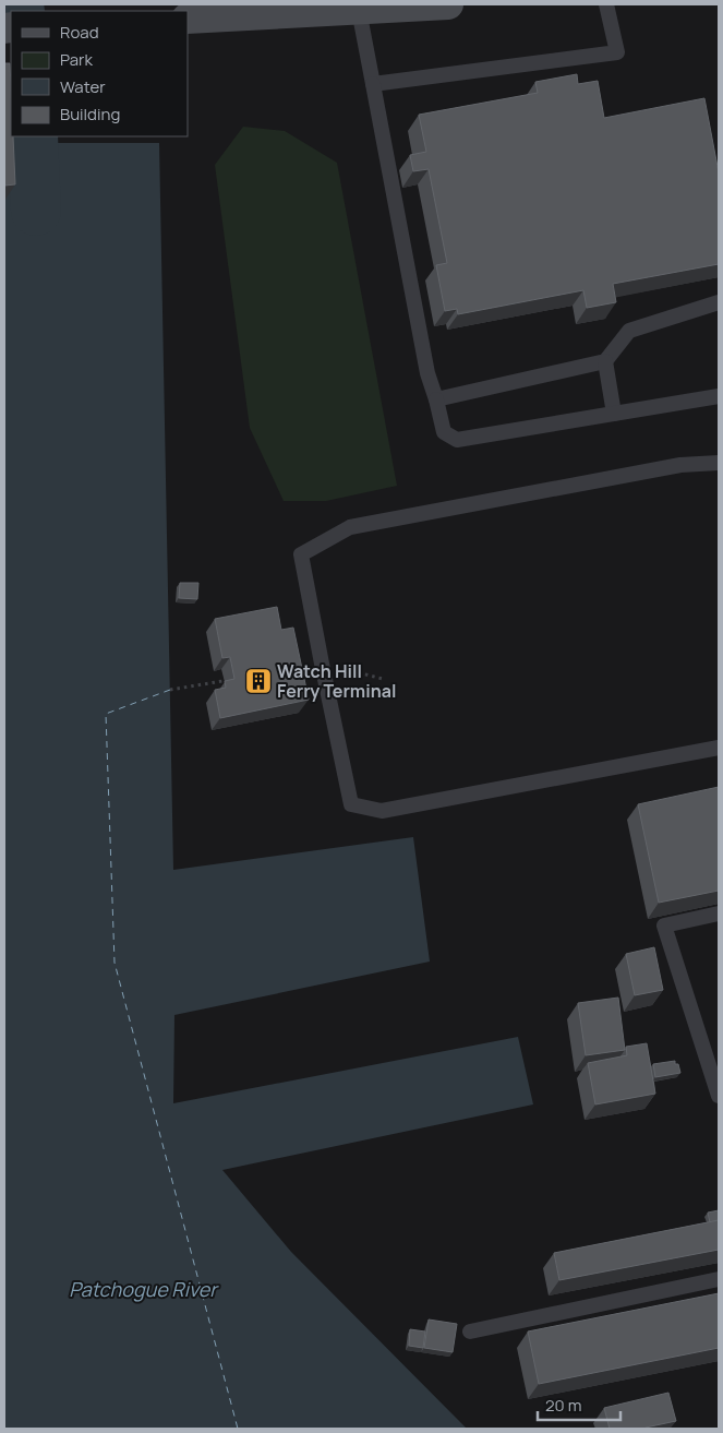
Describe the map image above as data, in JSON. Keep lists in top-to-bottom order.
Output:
{
  "water": ["Patchogue River"],
  "places": {
    "building": ["Watch Hill Ferry Terminal"]
  },
  "legend": [
    "Road",
    "Park",
    "Water",
    "Building"
  ],
  "scale_bar": "20 m"
}
